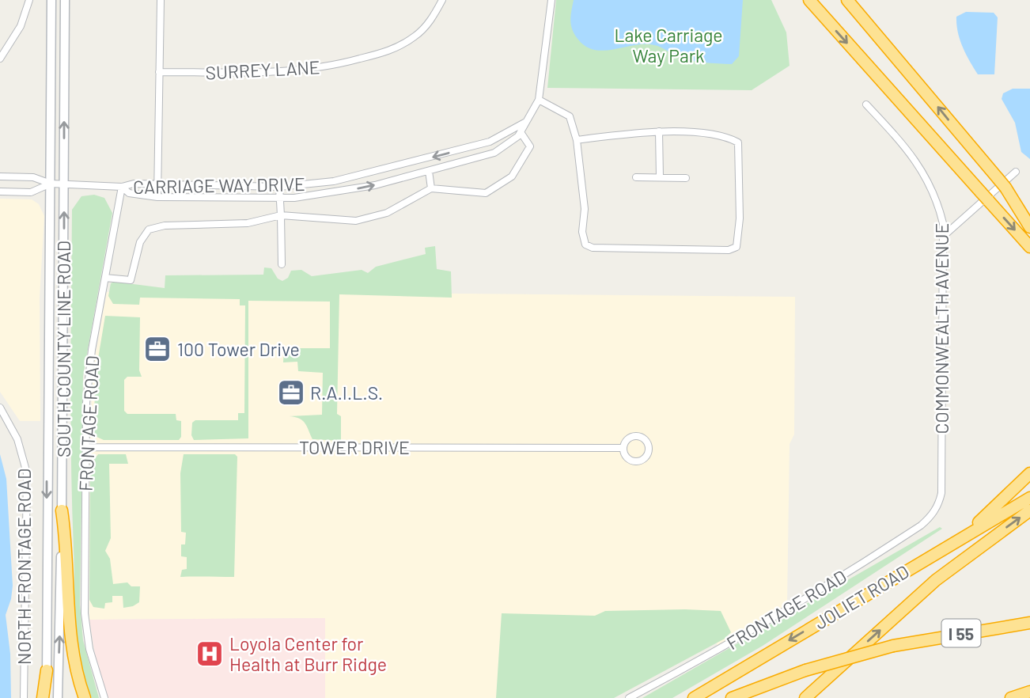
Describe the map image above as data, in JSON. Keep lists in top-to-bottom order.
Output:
{
  "streets": {
    "highway": ["JOLIET ROAD", "I 55"],
    "main road": ["SOUTH COUNTY LINE ROAD"],
    "street": [
      "SURREY LANE",
      "CARRIAGE WAY DRIVE",
      "COMMONWEALTH AVENUE",
      "FRONTAGE ROAD",
      "TOWER DRIVE",
      "NORTH FRONTAGE ROAD"
    ]
  },
  "crossings": [
    ["CARRIAGE WAY DRIVE", "FRONTAGE ROAD"],
    ["COMMONWEALTH AVENUE", "FRONTAGE ROAD"],
    ["FRONTAGE ROAD", "TOWER DRIVE"]
  ],
  "parks": ["Lake Carriage Way Park"],
  "places": {
    "office": ["100 Tower Drive", "R.A.I.L.S."],
    "hospital": ["Loyola Center for Health at Burr Ridge"]
  }
}
